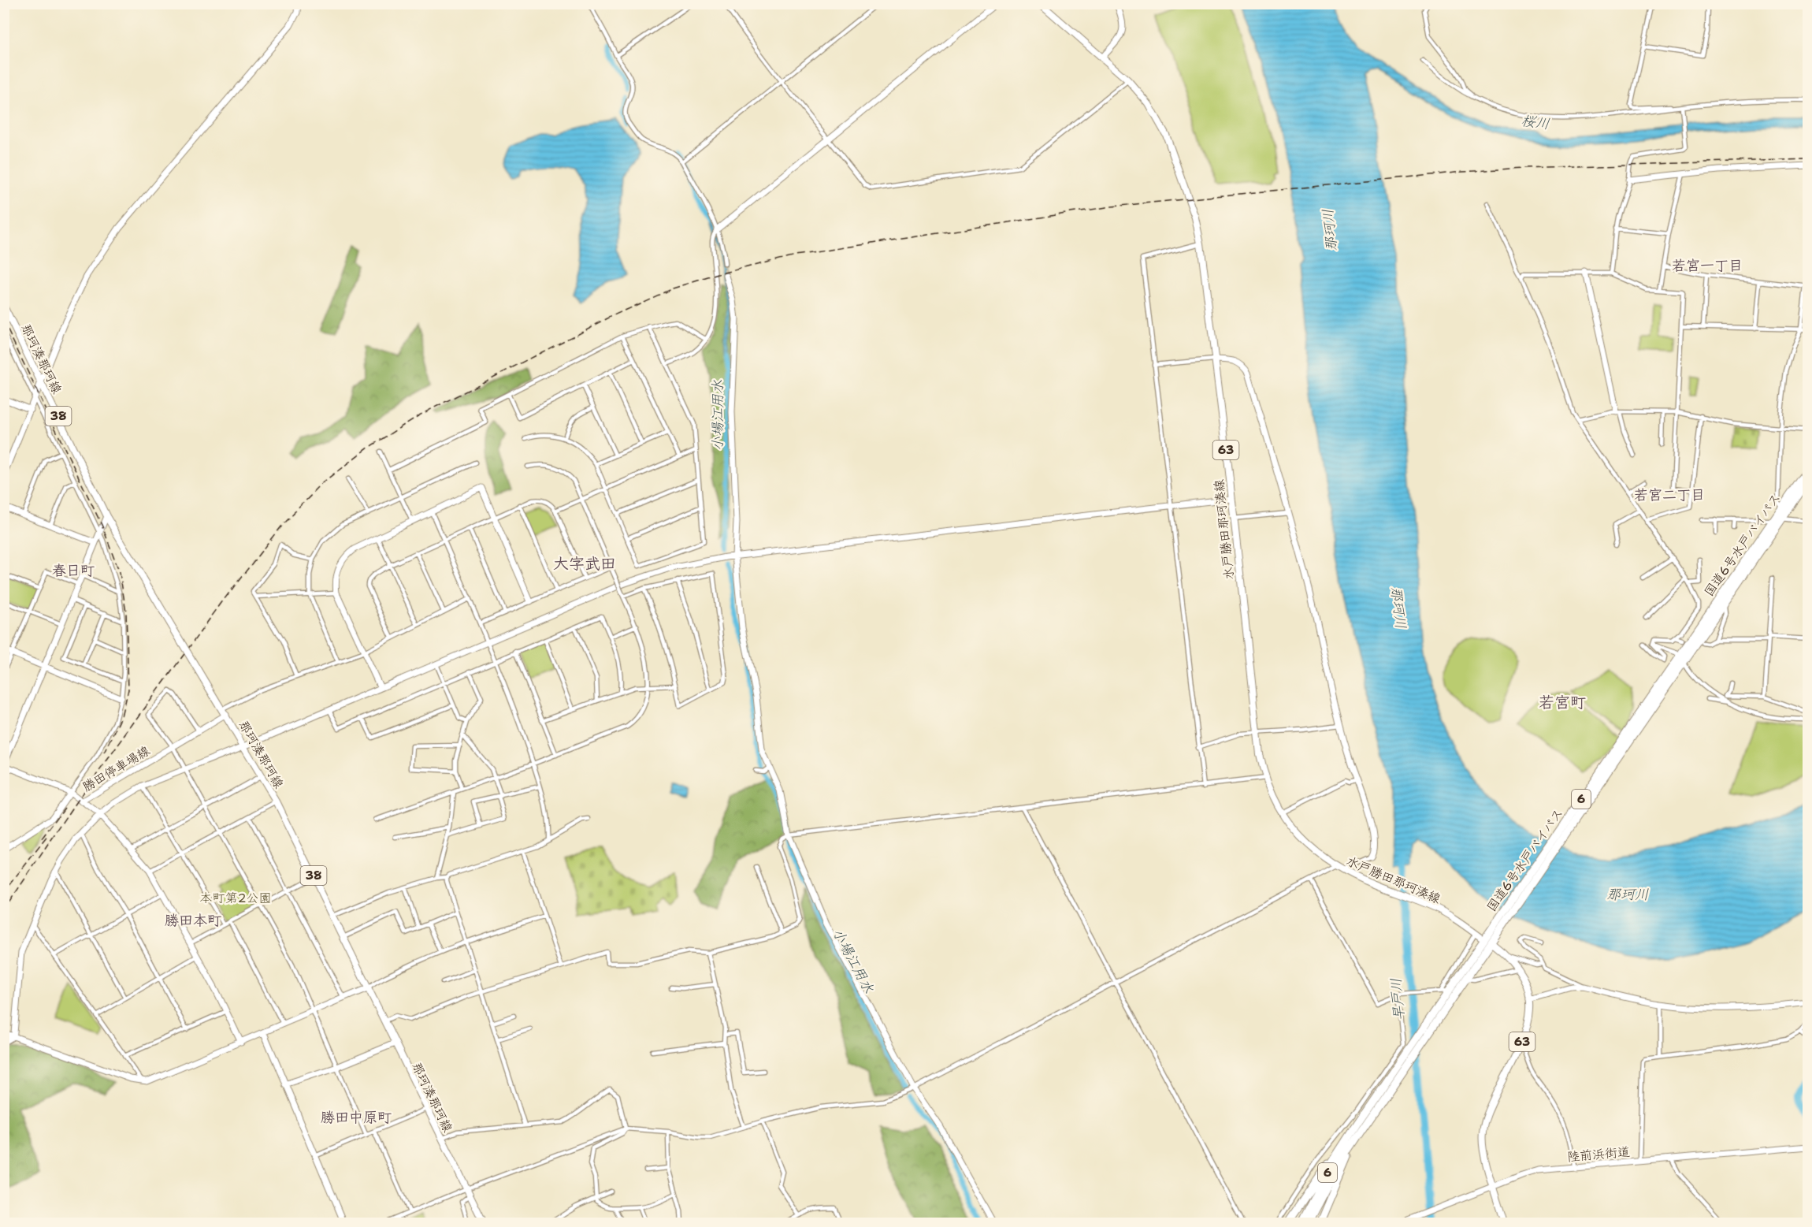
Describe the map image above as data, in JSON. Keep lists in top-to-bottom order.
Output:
{
  "streets": {
    "highway": ["国道6号水戸バイパス", "6"],
    "main road": [
      "那珂湊那珂線",
      "38",
      "63",
      "水戸勝田那珂湊線"
    ],
    "street": ["勝田停車場線", "陸前浜街道"]
  },
  "crossings": [
    ["那珂湊那珂線", "勝田停車場線"],
    ["63", "陸前浜街道"]
  ],
  "districts": [
    "若宮一丁目",
    "若宮二丁目",
    "大字武田",
    "春日町",
    "若宮町",
    "勝田本町",
    "勝田中原町"
  ],
  "water": [
    "桜川",
    "那珂川",
    "小場江用水",
    "早戸川"
  ],
  "parks": ["本町第2公園"]
}
